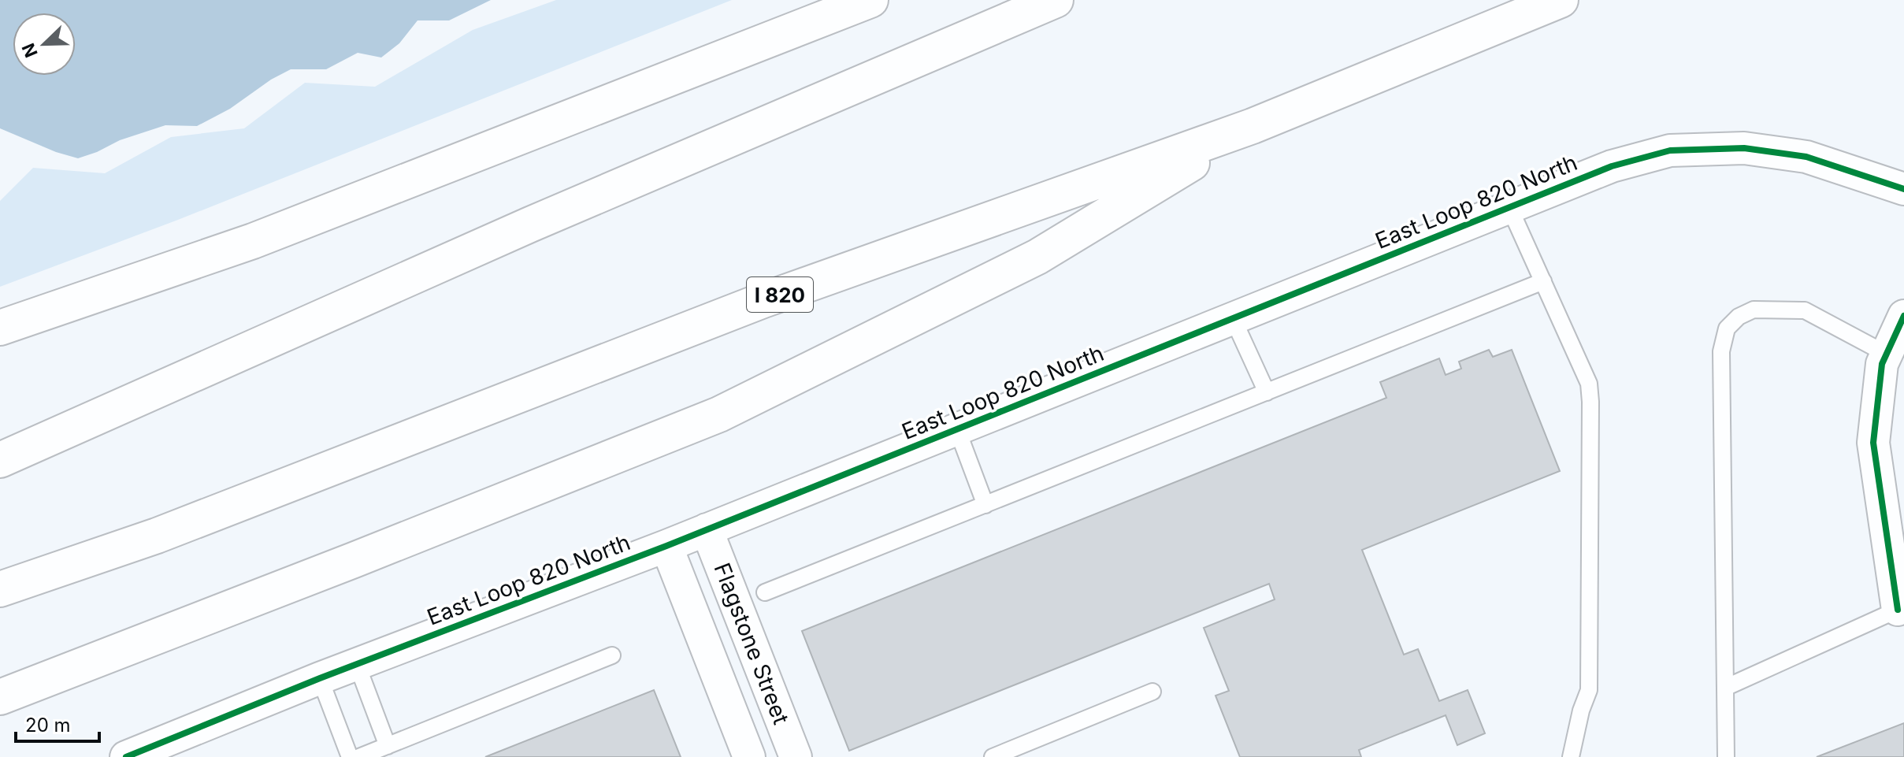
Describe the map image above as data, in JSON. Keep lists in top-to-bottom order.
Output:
{
  "streets": {
    "highway": ["I 820"],
    "street": ["East Loop 820 North", "Flagstone Street"]
  },
  "crossings": [
    ["East Loop 820 North", "Flagstone Street"]
  ],
  "scale_bar": "20 m",
  "north": "bottom left"
}
